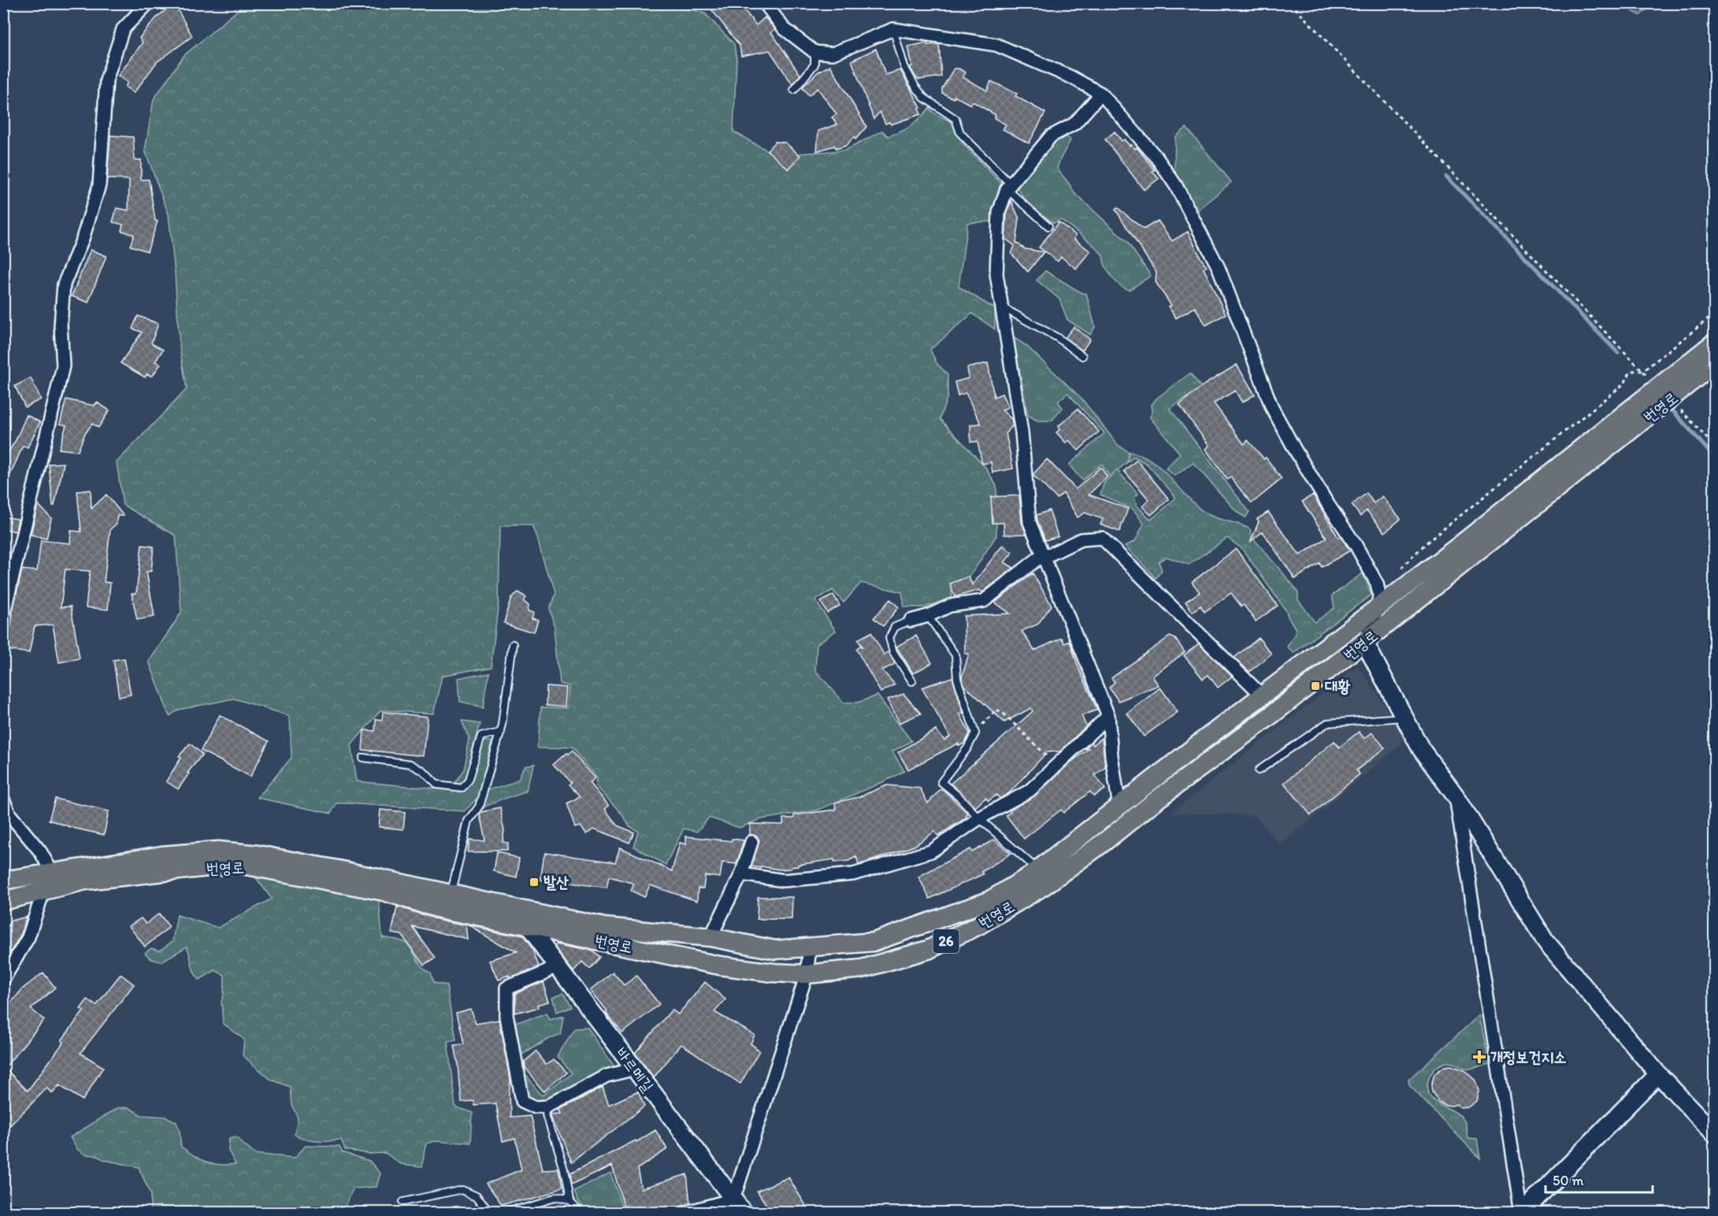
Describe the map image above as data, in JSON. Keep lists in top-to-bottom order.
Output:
{
  "streets": {
    "main road": ["번영로", "26"],
    "street": ["바르메길"]
  },
  "crossings": [
    ["번영로", "바르메길"]
  ],
  "places": {
    "transit": ["대황", "발산"],
    "health": ["개정보건지소"]
  },
  "scale_bar": "50 m"
}
